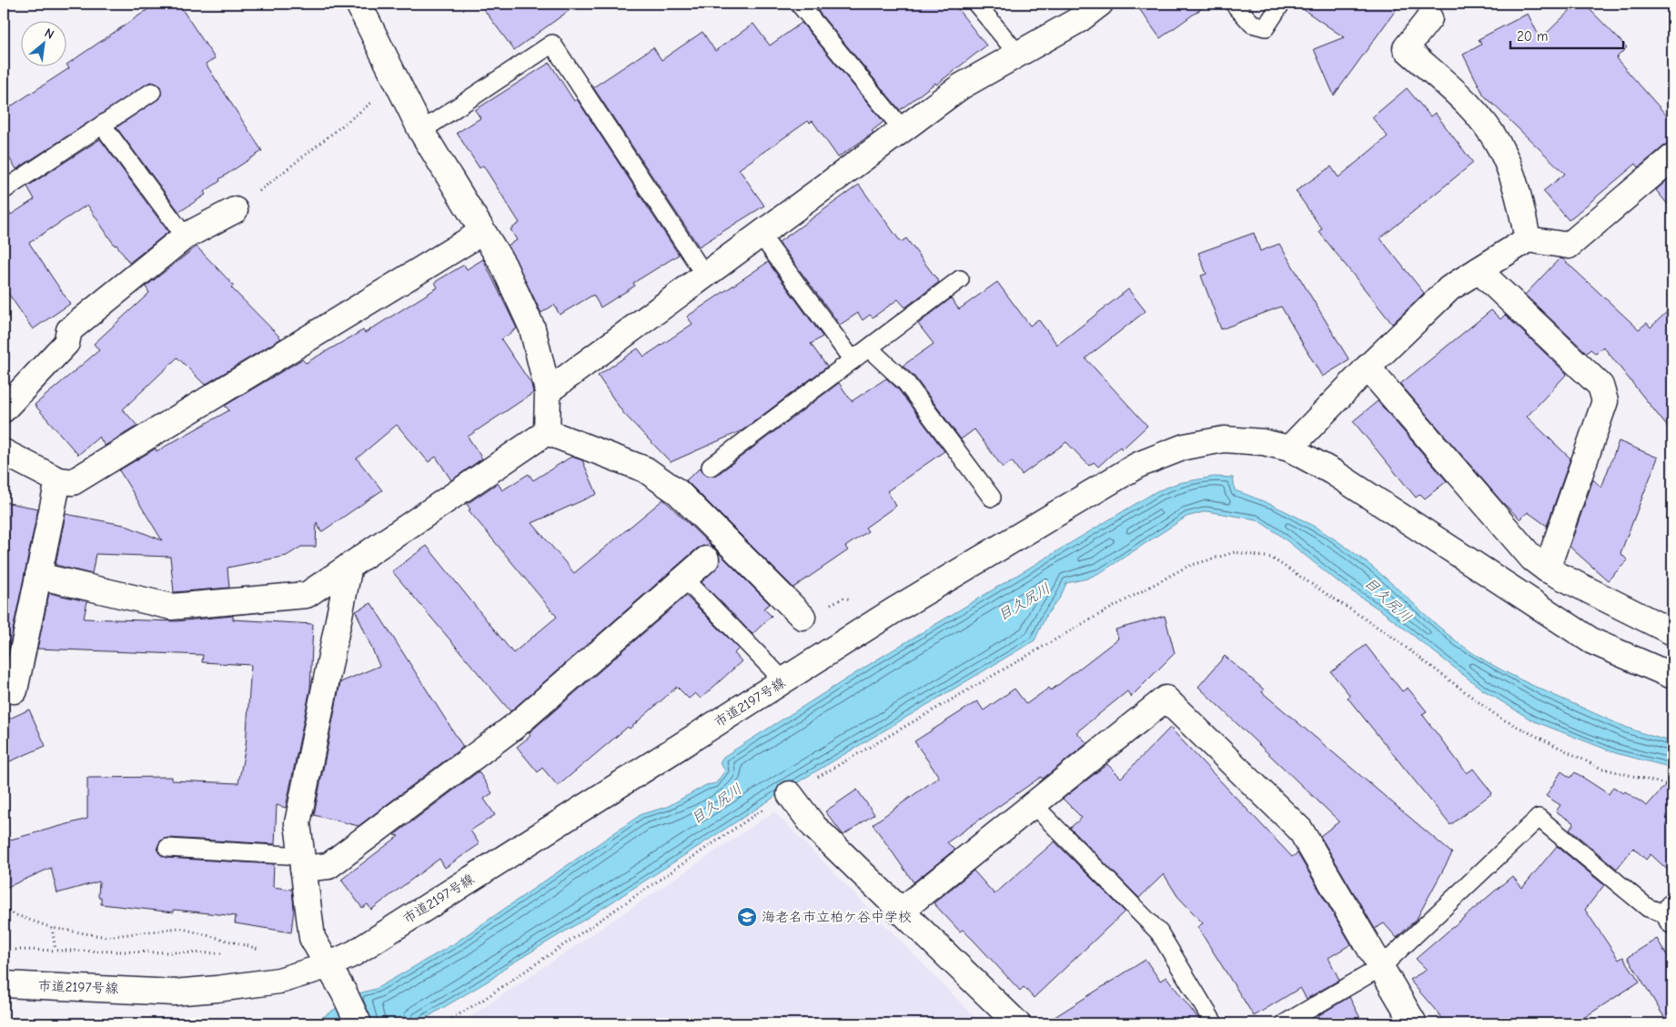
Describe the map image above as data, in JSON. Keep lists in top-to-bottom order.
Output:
{
  "streets": {
    "street": ["市道2197号線"]
  },
  "water": ["目久尻川"],
  "places": {
    "school or university": ["海老名市立柏ケ谷中学校"]
  },
  "scale_bar": "20 m",
  "north": "top right"
}
